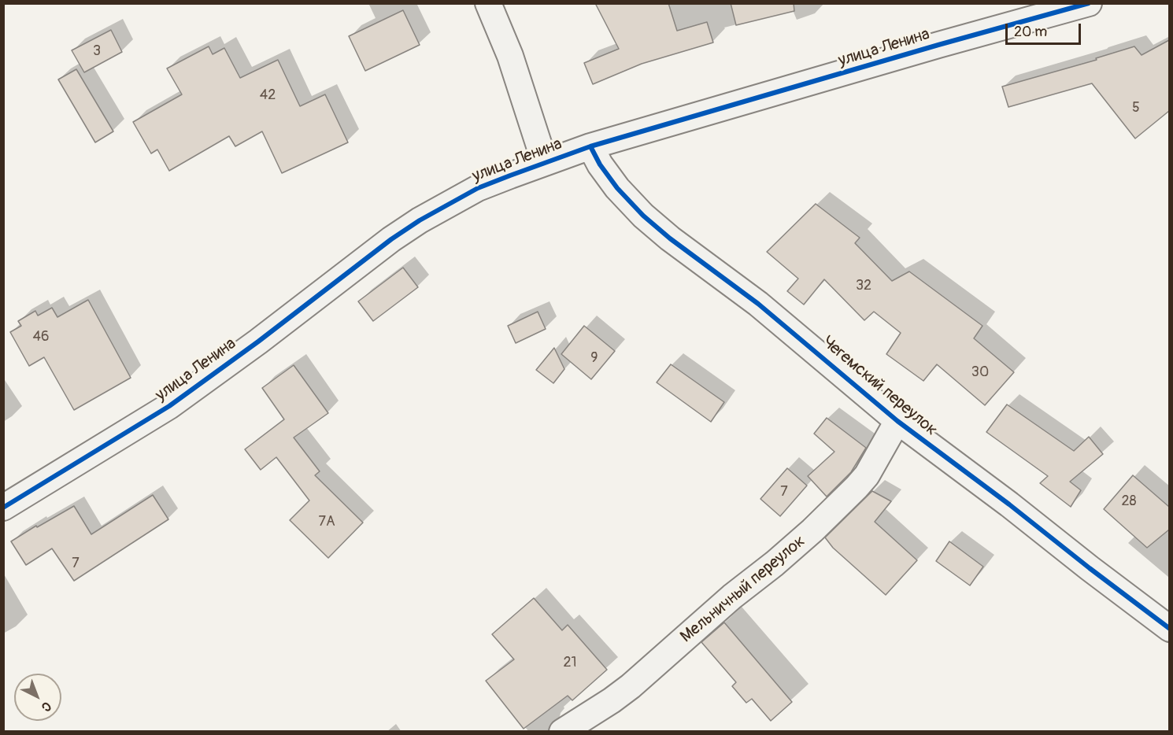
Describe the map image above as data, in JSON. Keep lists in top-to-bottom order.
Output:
{
  "streets": {
    "street": ["улица Ленина", "Чегемский переулок", "Мельничный переулок"]
  },
  "crossings": [
    ["улица Ленина", "Чегемский переулок"],
    ["Чегемский переулок", "Мельничный переулок"]
  ],
  "house_numbers": [
    "3",
    "42",
    "5",
    "32",
    "46",
    "9",
    "30",
    "7",
    "28",
    "7А",
    "7",
    "21"
  ],
  "scale_bar": "20 m",
  "north": "bottom right"
}
